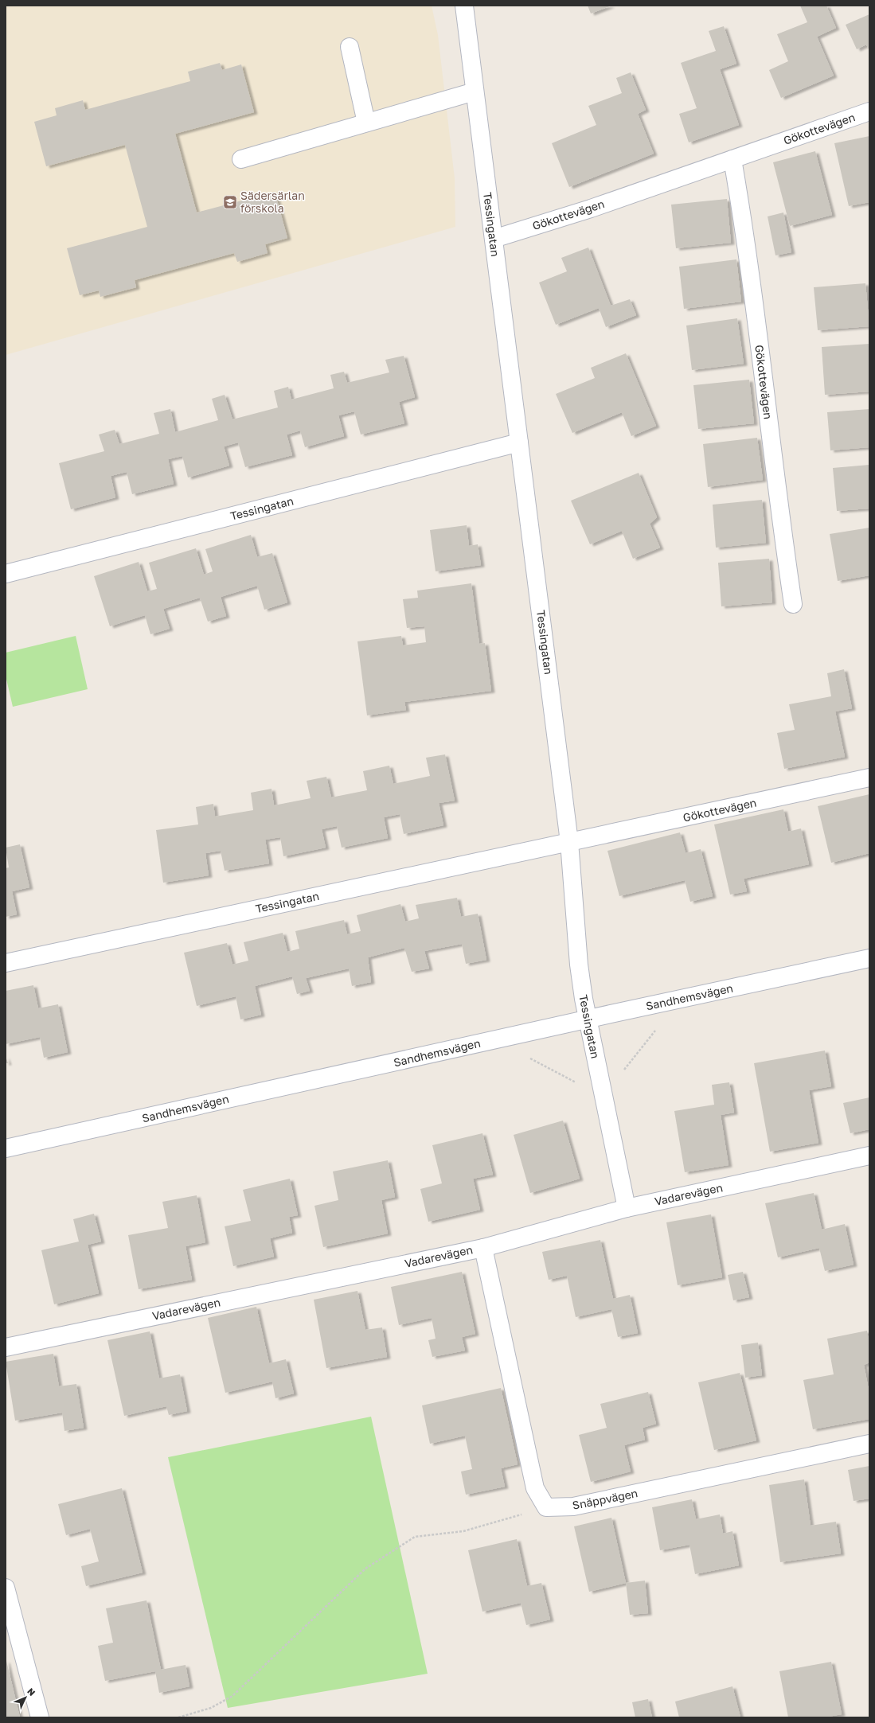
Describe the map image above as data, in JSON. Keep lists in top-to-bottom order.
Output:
{
  "streets": {
    "street": [
      "Gökottevägen",
      "Tessingatan",
      "Sandhemsvägen",
      "Vadarevägen",
      "Snäppvägen"
    ]
  },
  "crossings": [
    ["Gökottevägen", "Tessingatan"],
    ["Tessingatan", "Sandhemsvägen"],
    ["Tessingatan", "Vadarevägen"]
  ],
  "places": {
    "school or university": ["Sädersärlan förskola"]
  },
  "north": "top right"
}
